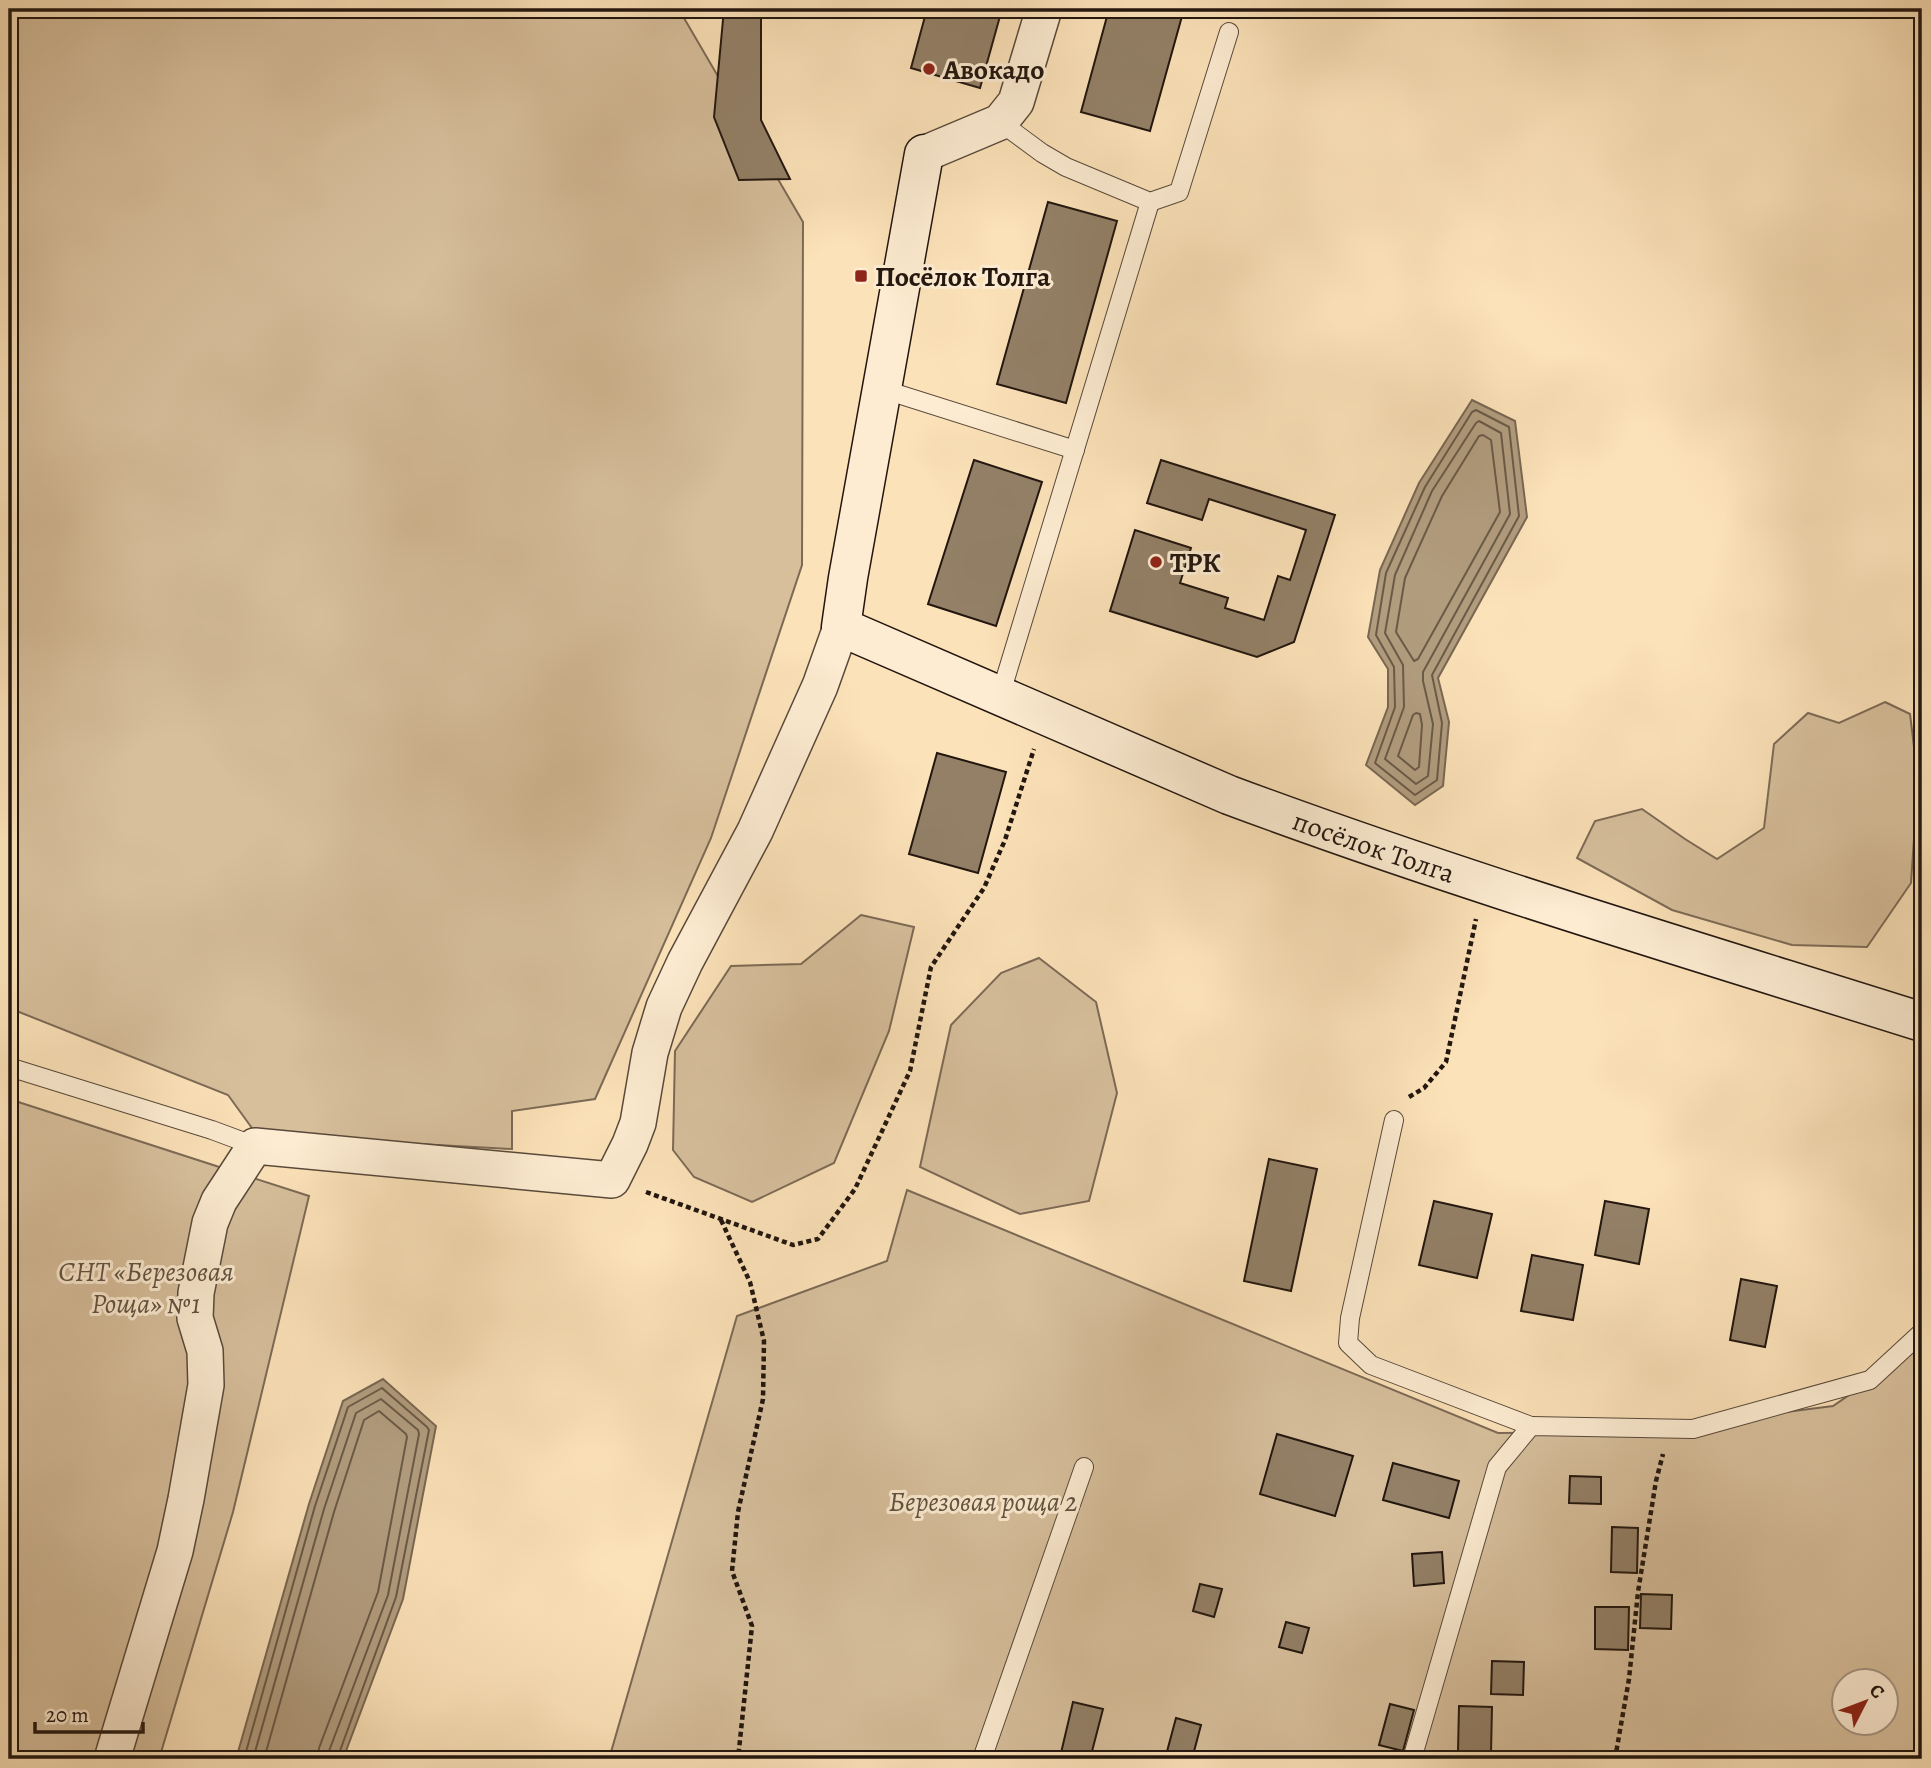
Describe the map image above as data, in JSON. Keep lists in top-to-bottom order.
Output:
{
  "streets": {
    "street": ["посёлок Толга"]
  },
  "parks": ["СНТ «Березовая Роща» №1", "Березовая роща 2"],
  "places": {
    "other": ["Авокадо", "ТРК"],
    "transit": ["Посёлок Толга"]
  },
  "scale_bar": "20 m",
  "north": "top right"
}
